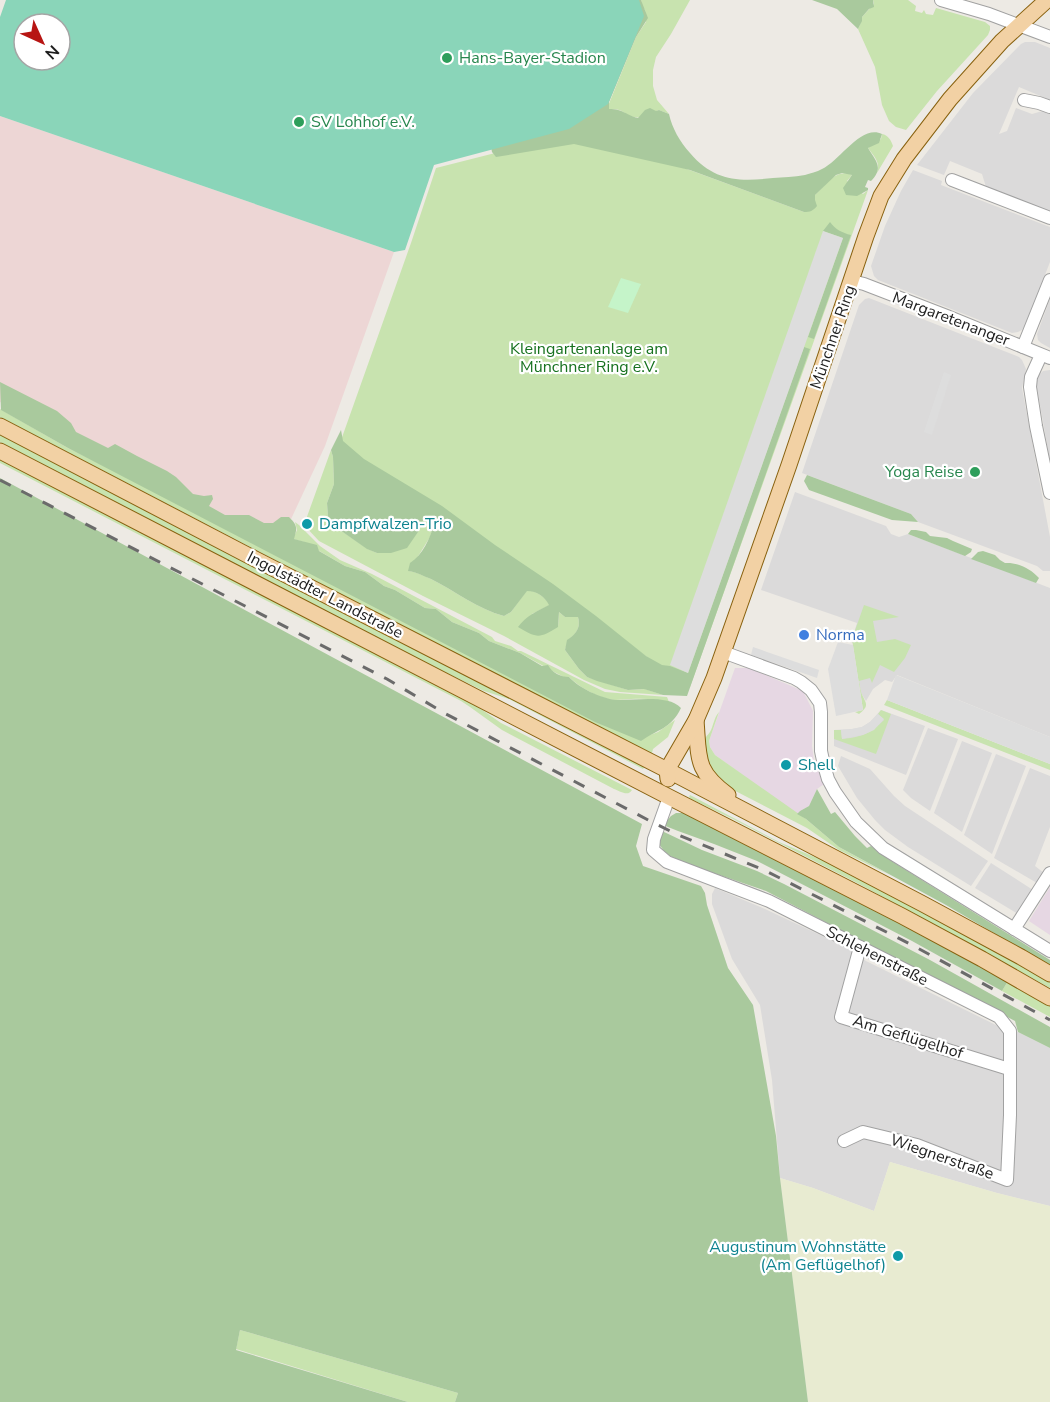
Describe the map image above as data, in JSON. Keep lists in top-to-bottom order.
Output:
{
  "streets": {
    "main road": ["Münchner Ring", "Ingolstädter Landstraße"],
    "street": [
      "Margaretenanger",
      "Schlehenstraße",
      "Am Geflügelhof",
      "Wiegnerstraße"
    ]
  },
  "crossings": [
    ["Margaretenanger", "Münchner Ring"],
    ["Münchner Ring", "Ingolstädter Landstraße"],
    ["Ingolstädter Landstraße", "Schlehenstraße"],
    ["Schlehenstraße", "Am Geflügelhof"],
    ["Schlehenstraße", "Wiegnerstraße"]
  ],
  "parks": ["Kleingartenanlage am Münchner Ring e.V."],
  "places": [
    "Hans-Bayer-Stadion",
    "SV Lohhof e.V.",
    "Yoga Reise",
    "Dampfwalzen-Trio",
    "Norma",
    "Shell",
    "Augustinum Wohnstätte (Am Geflügelhof)"
  ],
  "north": "bottom right"
}
